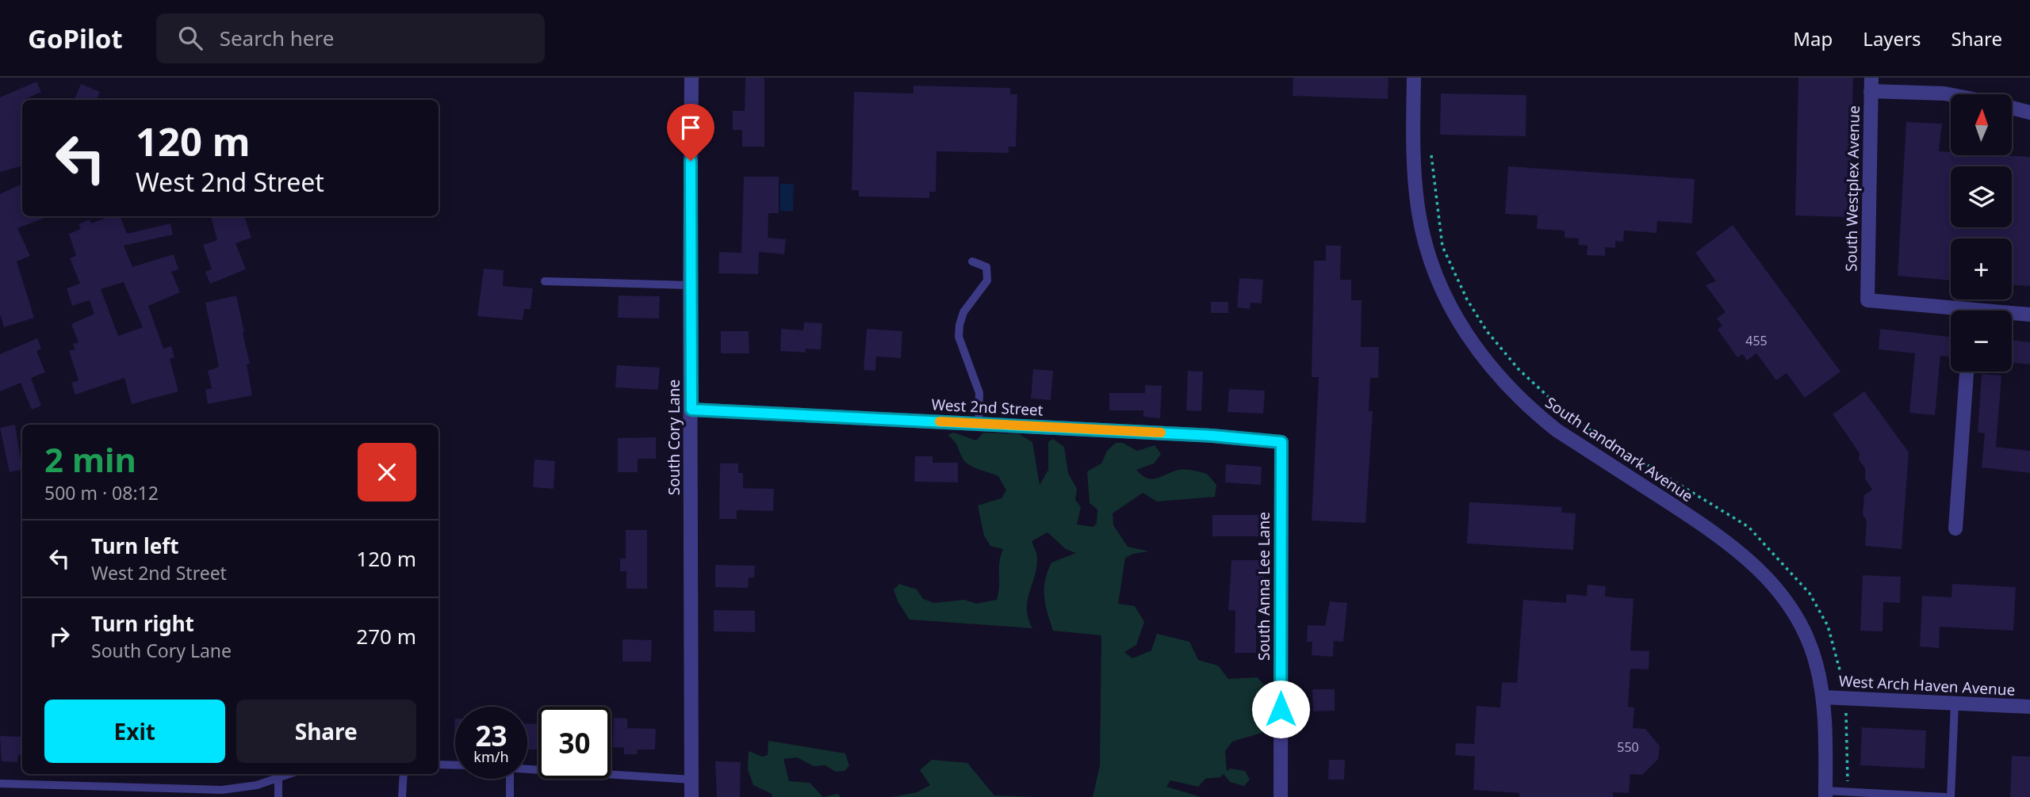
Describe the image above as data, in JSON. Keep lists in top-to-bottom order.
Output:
{
  "streets": {
    "street": [
      "South Westplex Avenue",
      "West 2nd Street",
      "South Cory Lane",
      "South Landmark Avenue",
      "South Anna Lee Lane",
      "West Arch Haven Avenue"
    ]
  },
  "crossings": [
    ["West 2nd Street", "South Cory Lane"],
    ["West 2nd Street", "South Anna Lee Lane"],
    ["South Landmark Avenue", "West Arch Haven Avenue"]
  ],
  "house_numbers": ["455", "550"],
  "north": "top",
  "page": {
    "header": "GoPilot",
    "search": "Search here",
    "nav": ["Map", "Layers", "Share"],
    "map_buttons": ["+", "−"],
    "turn": ["120 m", "West 2nd Street"],
    "heading": ["2 min", "500 m · 08:12"],
    "list": [
      {
        "name": "Turn left",
        "note": "West 2nd Street",
        "value": "120 m"
      },
      {
        "name": "Turn right",
        "note": "South Cory Lane",
        "value": "270 m"
      }
    ],
    "buttons": ["Exit", "Share"],
    "speed": "23 km/h",
    "limit": "30"
  }
}
